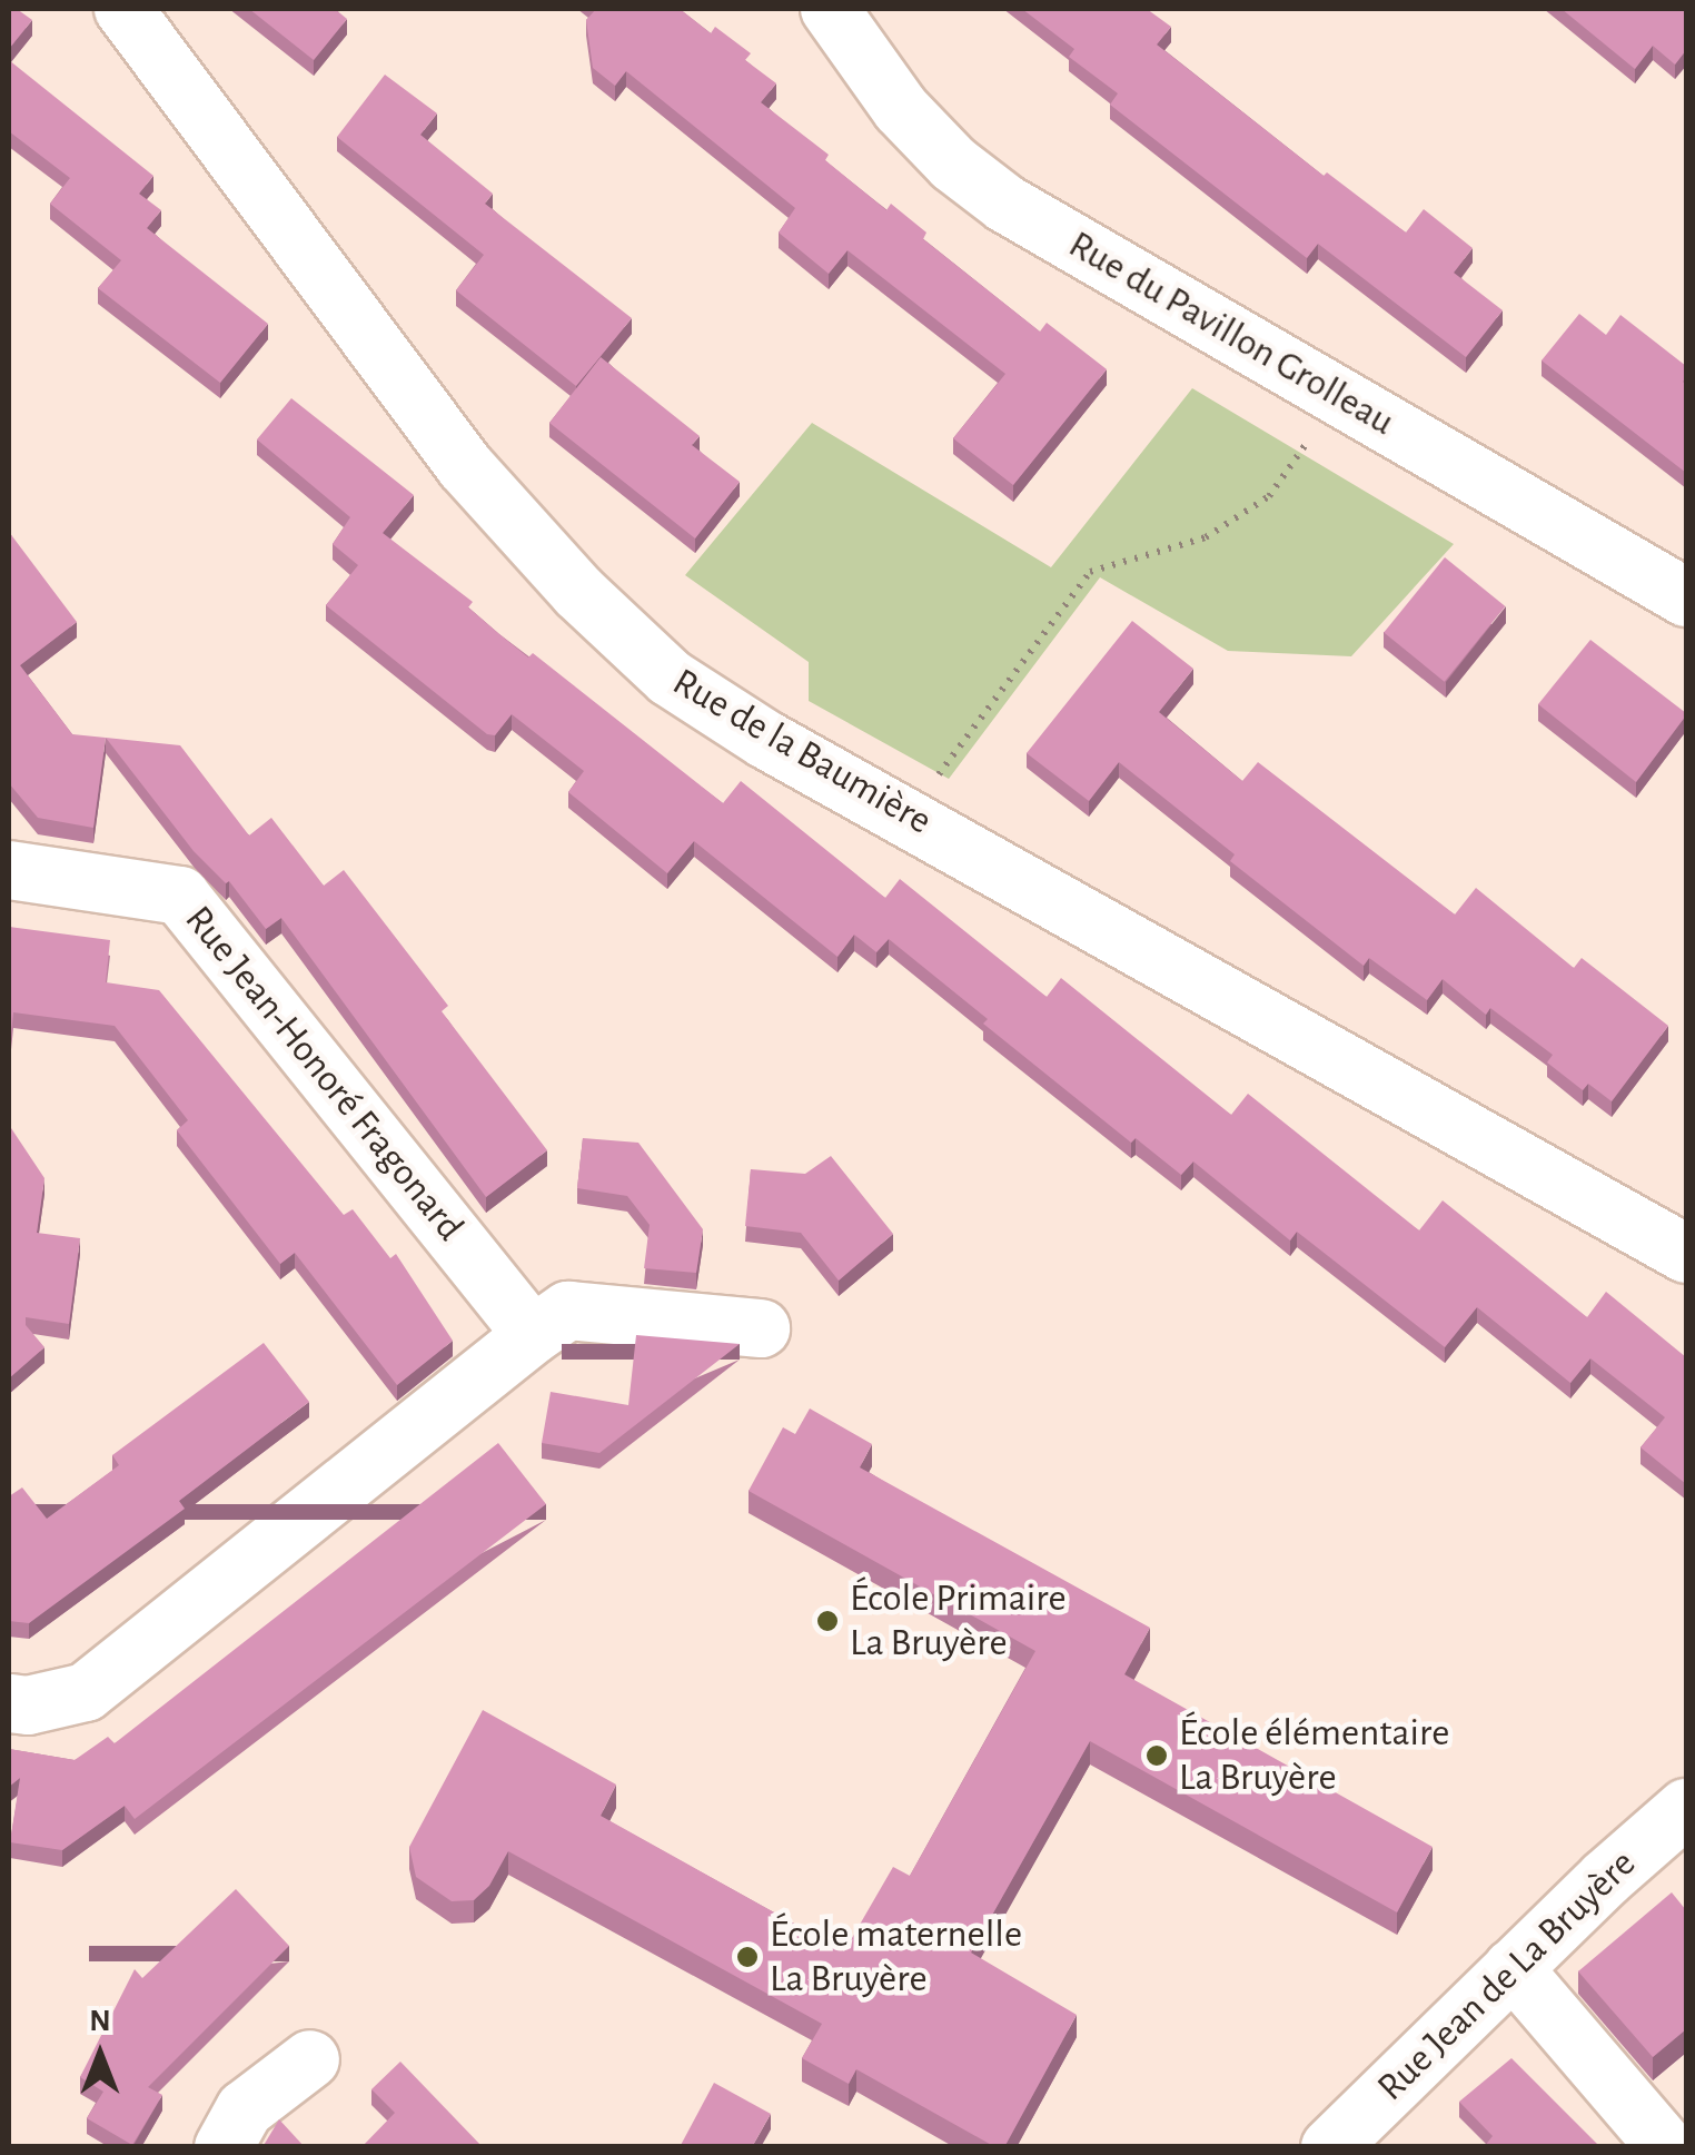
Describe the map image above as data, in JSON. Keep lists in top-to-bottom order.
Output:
{
  "streets": {
    "street": [
      "Rue du Pavillon Grolleau",
      "Rue de la Baumière",
      "Rue Jean-Honoré Fragonard",
      "Rue Jean de La Bruyère"
    ]
  },
  "places": ["École Primaire La Bruyère", "École élémentaire La Bruyère", "École maternelle La Bruyère"],
  "north": "top"
}
